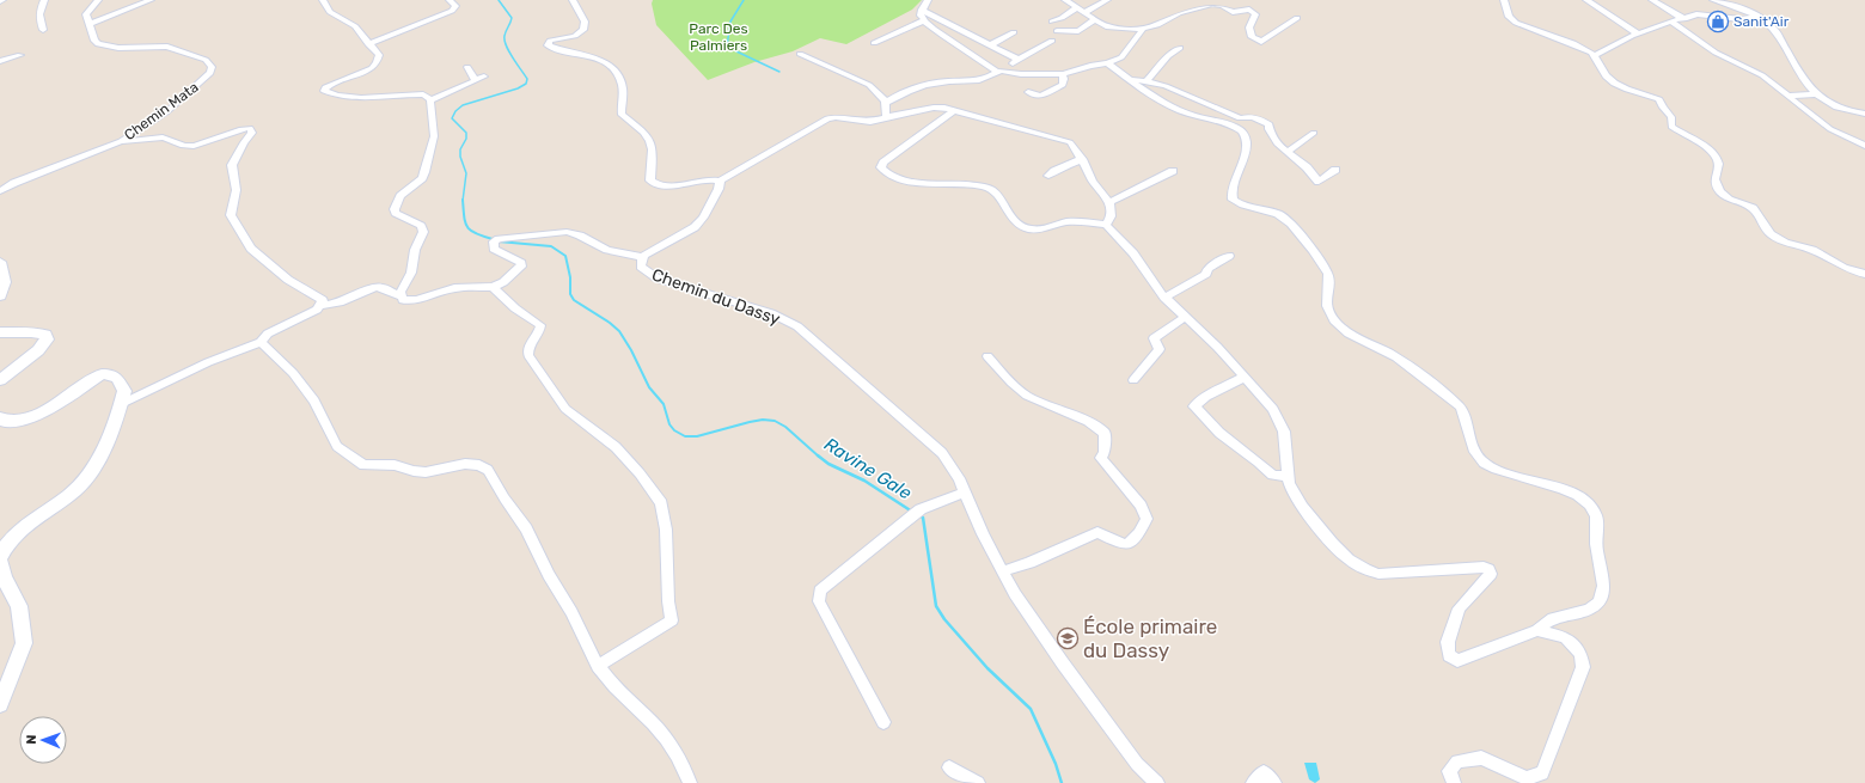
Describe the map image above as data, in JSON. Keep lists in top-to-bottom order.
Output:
{
  "streets": {
    "street": ["Chemin Mata", "Chemin du Dassy"]
  },
  "water": ["Ravine Gale"],
  "parks": ["Parc Des Palmiers"],
  "places": {
    "shop": ["Sanit'Air"],
    "school or university": ["École primaire du Dassy"]
  },
  "north": "left"
}
